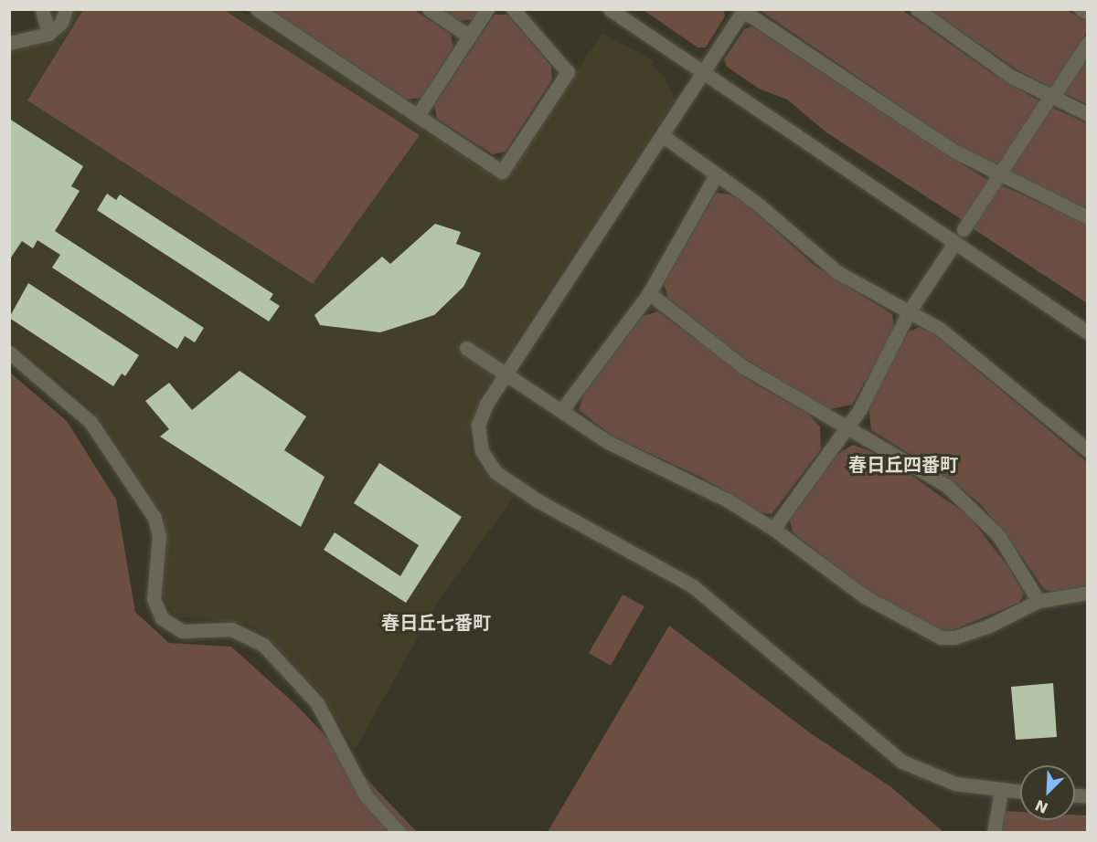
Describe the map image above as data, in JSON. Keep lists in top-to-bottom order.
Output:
{
  "districts": ["春日丘四番町", "春日丘七番町"],
  "north": "bottom left"
}
